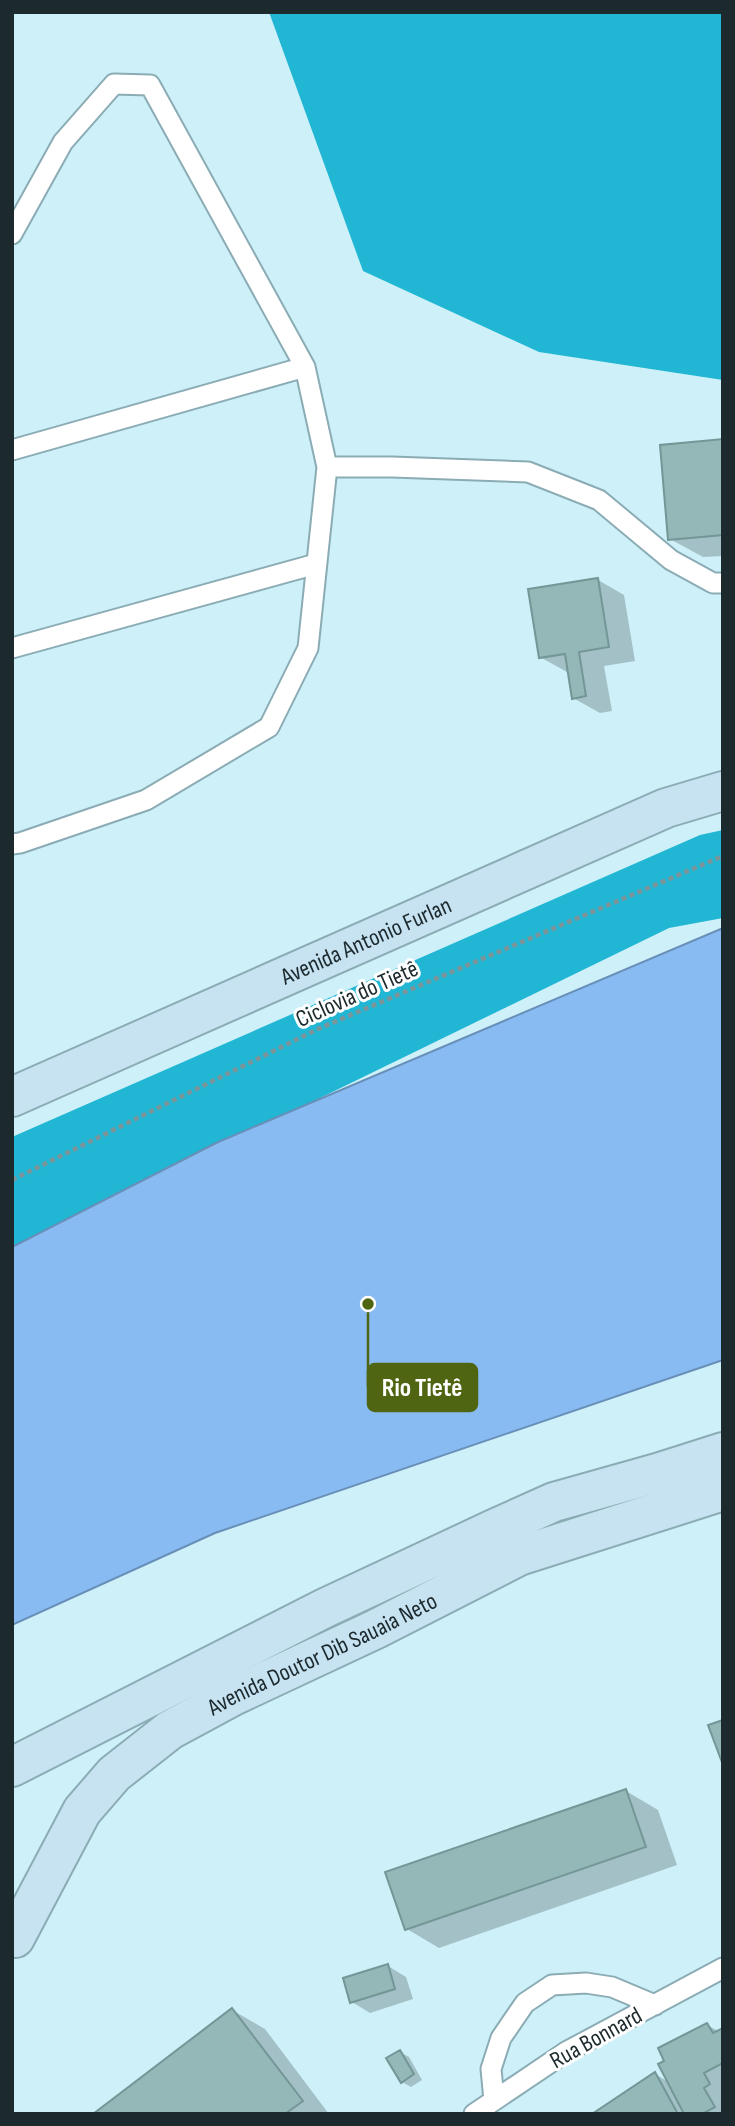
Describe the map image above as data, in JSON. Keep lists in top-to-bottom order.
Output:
{
  "streets": {
    "main road": ["Avenida Antonio Furlan", "Avenida Doutor Dib Sauaia Neto"],
    "lane": ["Rua Bonnard"],
    "path": ["Ciclovia do Tietê"]
  },
  "places": ["Rio Tietê"]
}
